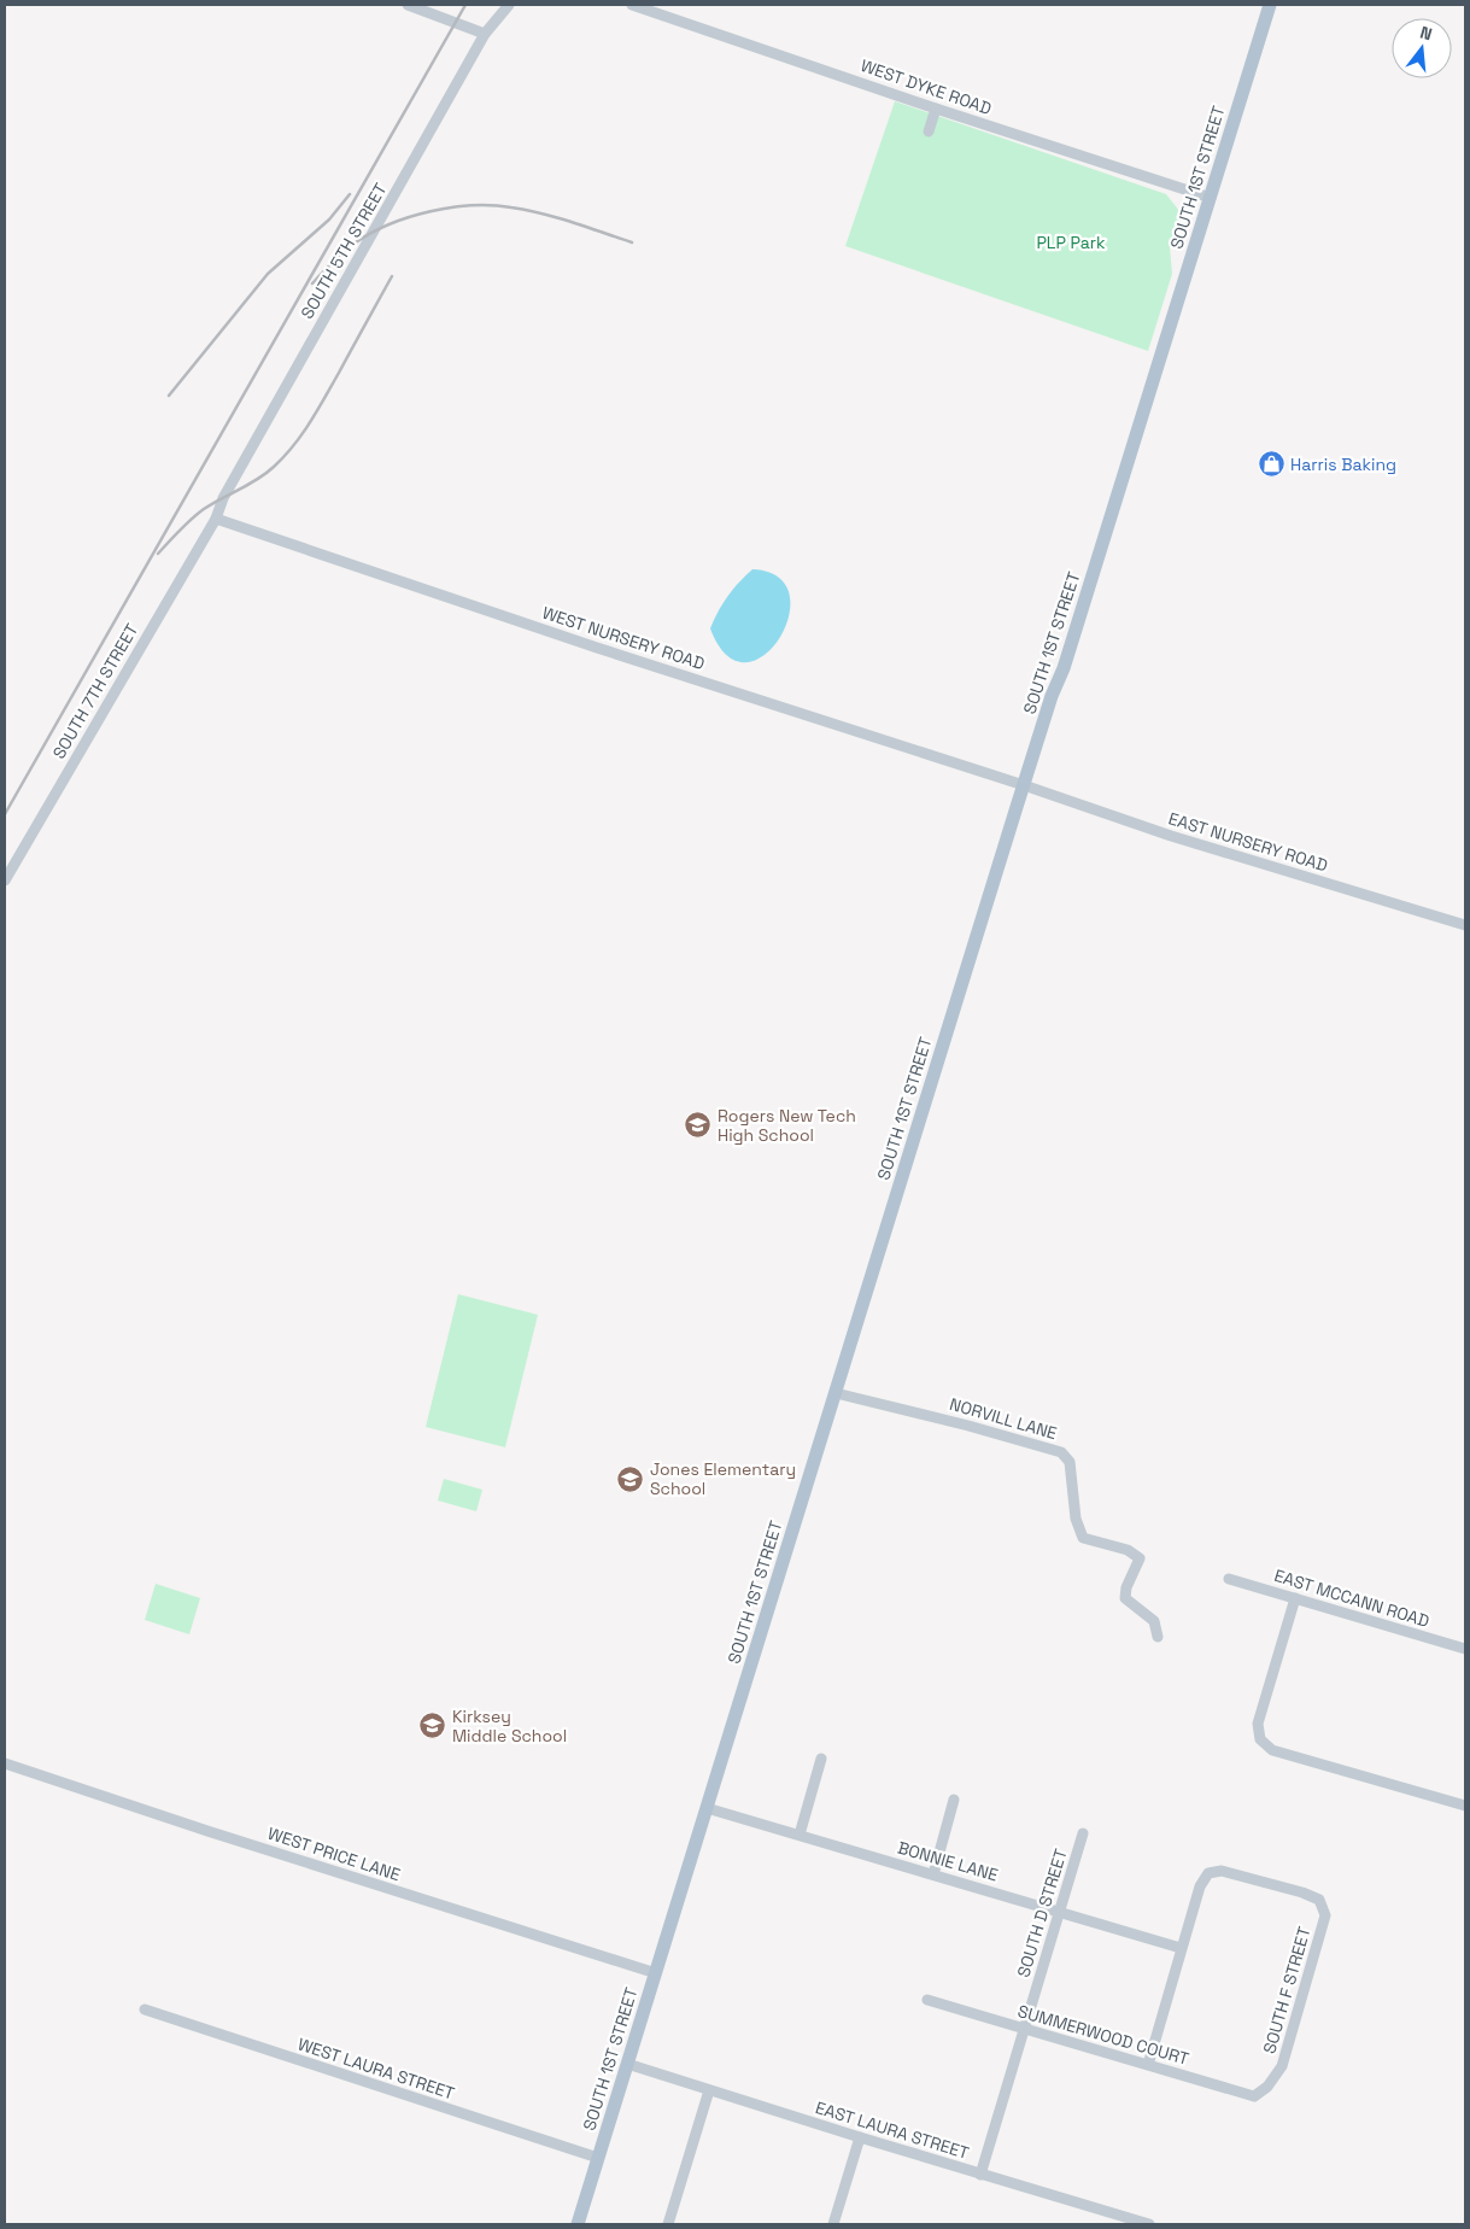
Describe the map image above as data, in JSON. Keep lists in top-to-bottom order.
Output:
{
  "streets": {
    "main road": ["SOUTH 1ST STREET"],
    "street": [
      "WEST DYKE ROAD",
      "SOUTH 5TH STREET",
      "WEST NURSERY ROAD",
      "SOUTH 7TH STREET",
      "EAST NURSERY ROAD",
      "NORVILL LANE",
      "EAST MCCANN ROAD",
      "WEST PRICE LANE",
      "BONNIE LANE",
      "SOUTH D STREET",
      "SOUTH F STREET",
      "SUMMERWOOD COURT",
      "WEST LAURA STREET",
      "EAST LAURA STREET"
    ]
  },
  "crossings": [
    ["WEST DYKE ROAD", "SOUTH 1ST STREET"],
    ["SOUTH 1ST STREET", "WEST NURSERY ROAD"],
    ["SOUTH 1ST STREET", "EAST NURSERY ROAD"],
    ["SOUTH 1ST STREET", "NORVILL LANE"],
    ["SOUTH 1ST STREET", "WEST PRICE LANE"],
    ["SOUTH 1ST STREET", "BONNIE LANE"],
    ["SOUTH 1ST STREET", "WEST LAURA STREET"],
    ["SOUTH 1ST STREET", "EAST LAURA STREET"],
    ["SOUTH 5TH STREET", "WEST NURSERY ROAD"],
    ["SOUTH 5TH STREET", "SOUTH 7TH STREET"],
    ["WEST NURSERY ROAD", "SOUTH 7TH STREET"],
    ["WEST NURSERY ROAD", "EAST NURSERY ROAD"],
    ["BONNIE LANE", "SOUTH D STREET"],
    ["BONNIE LANE", "SOUTH F STREET"],
    ["SOUTH D STREET", "SUMMERWOOD COURT"],
    ["SOUTH D STREET", "EAST LAURA STREET"],
    ["SOUTH F STREET", "SUMMERWOOD COURT"]
  ],
  "parks": ["PLP Park"],
  "places": {
    "shop": ["Harris Baking"],
    "school or university": ["Rogers New Tech High School", "Jones Elementary School", "Kirksey Middle School"]
  },
  "north": "top"
}
